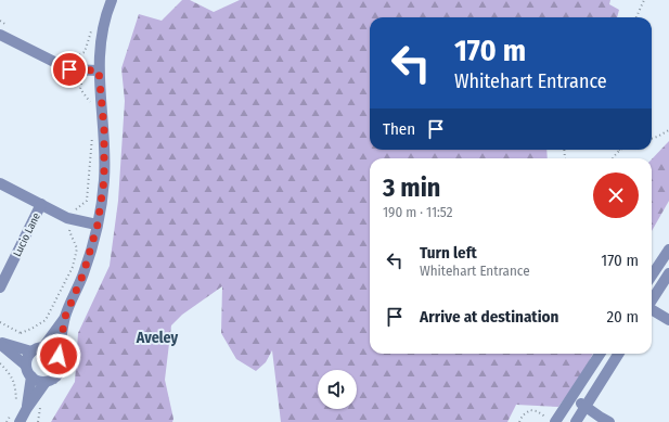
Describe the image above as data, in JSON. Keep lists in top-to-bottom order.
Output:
{
  "streets": {
    "street": ["Lucio Lane"]
  },
  "districts": ["Aveley"],
  "page": {
    "turn": ["170 m", "Whitehart Entrance"],
    "then": "Then",
    "heading": ["3 min", "190 m · 11:52"],
    "list": [
      {
        "name": "Turn left",
        "note": "Whitehart Entrance",
        "value": "170 m"
      },
      {
        "name": "Arrive at destination",
        "value": "20 m"
      }
    ]
  }
}
